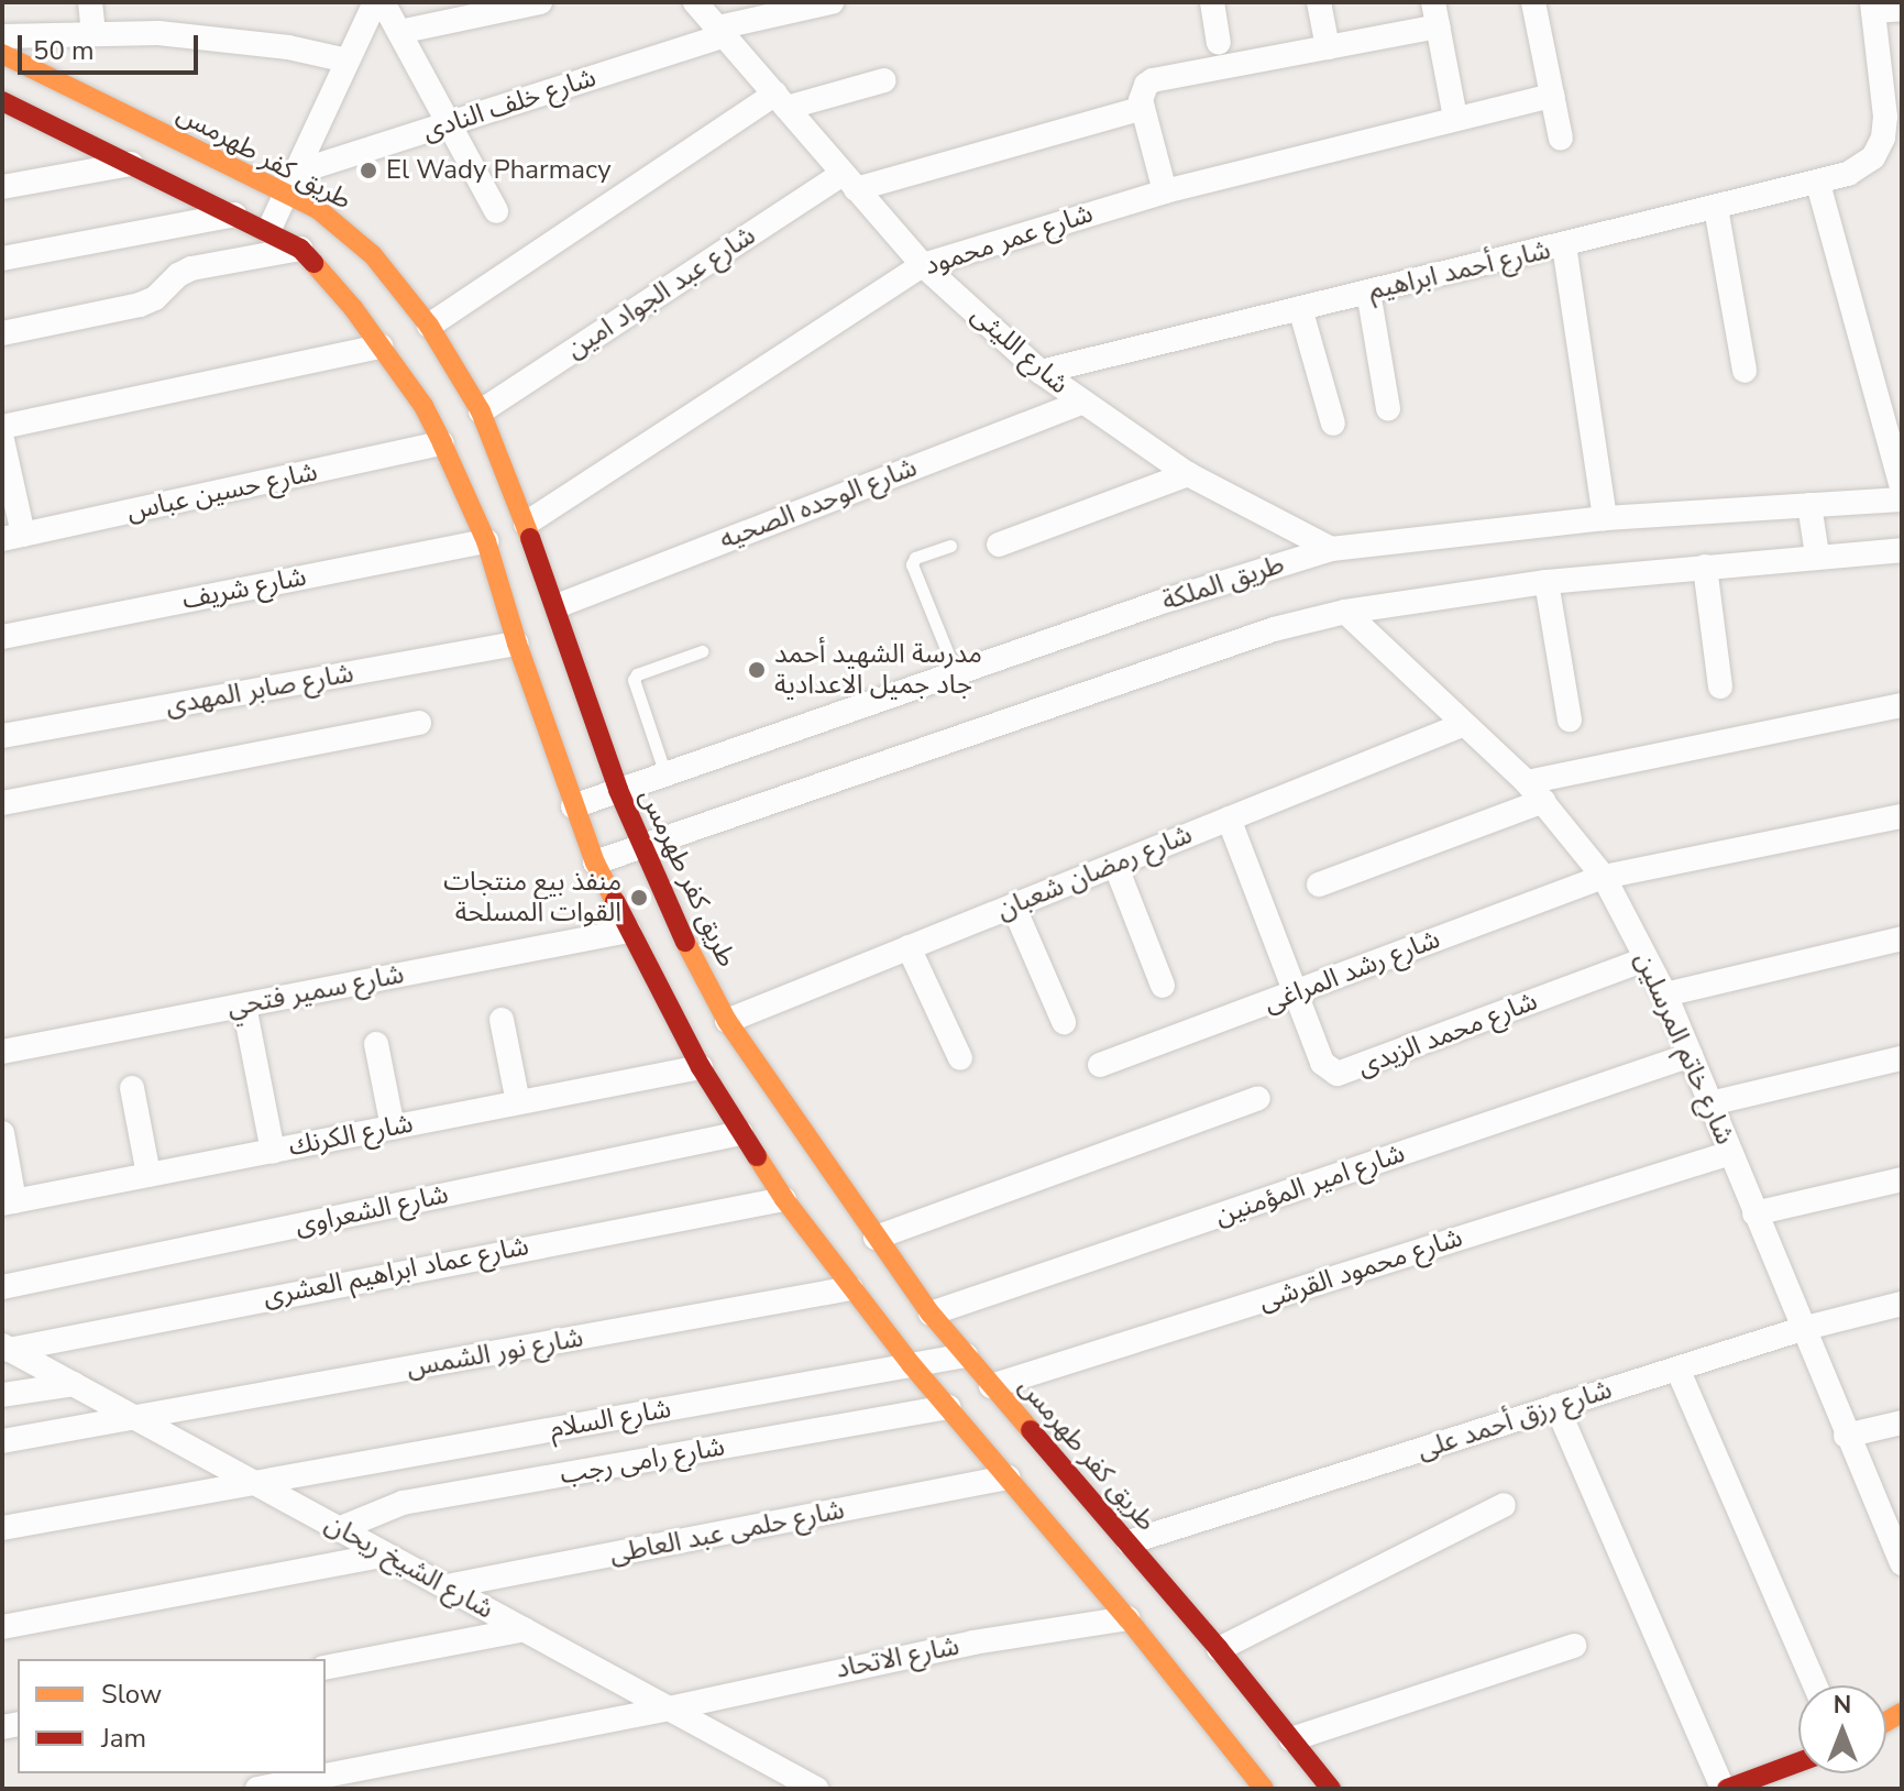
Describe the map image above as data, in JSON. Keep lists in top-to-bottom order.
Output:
{
  "streets": {
    "street": [
      "شارع خلف النادى",
      "طريق كفر طهرمس",
      "شارع عمر محمود",
      "شارع أحمد ابراهيم",
      "شارع عبد الجواد امين",
      "شارع الليثى",
      "شارع حسين عباس",
      "شارع الوحده الصحيه",
      "طريق الملكة",
      "شارع شريف",
      "شارع صابر المهدى",
      "شارع رمضان شعبان",
      "شارع رشد المراغى",
      "شارع سمير فتحي",
      "شارع محمد الزيدى",
      "شارع خاتم المرسلين",
      "شارع الكرنك",
      "شارع امير المؤمنين",
      "شارع الشعراوى",
      "شارع محمود القرشى",
      "شارع عماد ابراهيم العشرى",
      "شارع نور الشمس",
      "شارع السلام",
      "شارع رزق أحمد على",
      "شارع رامى رجب",
      "شارع حلمى عبد العاطى",
      "شارع الشيخ ريحان",
      "شارع الاتحاد"
    ]
  },
  "crossings": [
    ["شارع خلف النادى", "طريق كفر طهرمس"],
    ["شارع خلف النادى", "شارع الليثى"],
    ["طريق كفر طهرمس", "شارع عمر محمود"],
    ["طريق كفر طهرمس", "شارع عبد الجواد امين"],
    ["طريق كفر طهرمس", "شارع الوحده الصحيه"],
    ["طريق كفر طهرمس", "طريق الملكة"],
    ["طريق كفر طهرمس", "شارع رمضان شعبان"],
    ["طريق كفر طهرمس", "شارع امير المؤمنين"],
    ["طريق كفر طهرمس", "شارع محمود القرشى"],
    ["طريق كفر طهرمس", "شارع السلام"],
    ["طريق كفر طهرمس", "شارع رزق أحمد على"],
    ["شارع عمر محمود", "شارع الليثى"],
    ["شارع أحمد ابراهيم", "شارع الليثى"],
    ["شارع عبد الجواد امين", "شارع الليثى"],
    ["شارع الليثى", "شارع الوحده الصحيه"],
    ["شارع الليثى", "طريق الملكة"],
    ["شارع رمضان شعبان", "شارع خاتم المرسلين"],
    ["شارع رشد المراغى", "شارع محمد الزيدى"],
    ["شارع رشد المراغى", "شارع خاتم المرسلين"],
    ["شارع محمد الزيدى", "شارع خاتم المرسلين"],
    ["شارع خاتم المرسلين", "شارع امير المؤمنين"],
    ["شارع خاتم المرسلين", "شارع محمود القرشى"],
    ["شارع خاتم المرسلين", "شارع رزق أحمد على"],
    ["شارع عماد ابراهيم العشرى", "شارع الشيخ ريحان"],
    ["شارع نور الشمس", "شارع الشيخ ريحان"],
    ["شارع السلام", "شارع الشيخ ريحان"],
    ["شارع رامى رجب", "شارع الشيخ ريحان"],
    ["شارع حلمى عبد العاطى", "شارع الشيخ ريحان"],
    ["شارع الشيخ ريحان", "شارع الاتحاد"]
  ],
  "places": ["El Wady Pharmacy", "مدرسة الشهيد أحمد جاد جميل الاعدادية", "منفذ بيع منتجات القوات المسلحة"],
  "legend": ["Slow", "Jam"],
  "scale_bar": "50 m",
  "north": "top"
}
